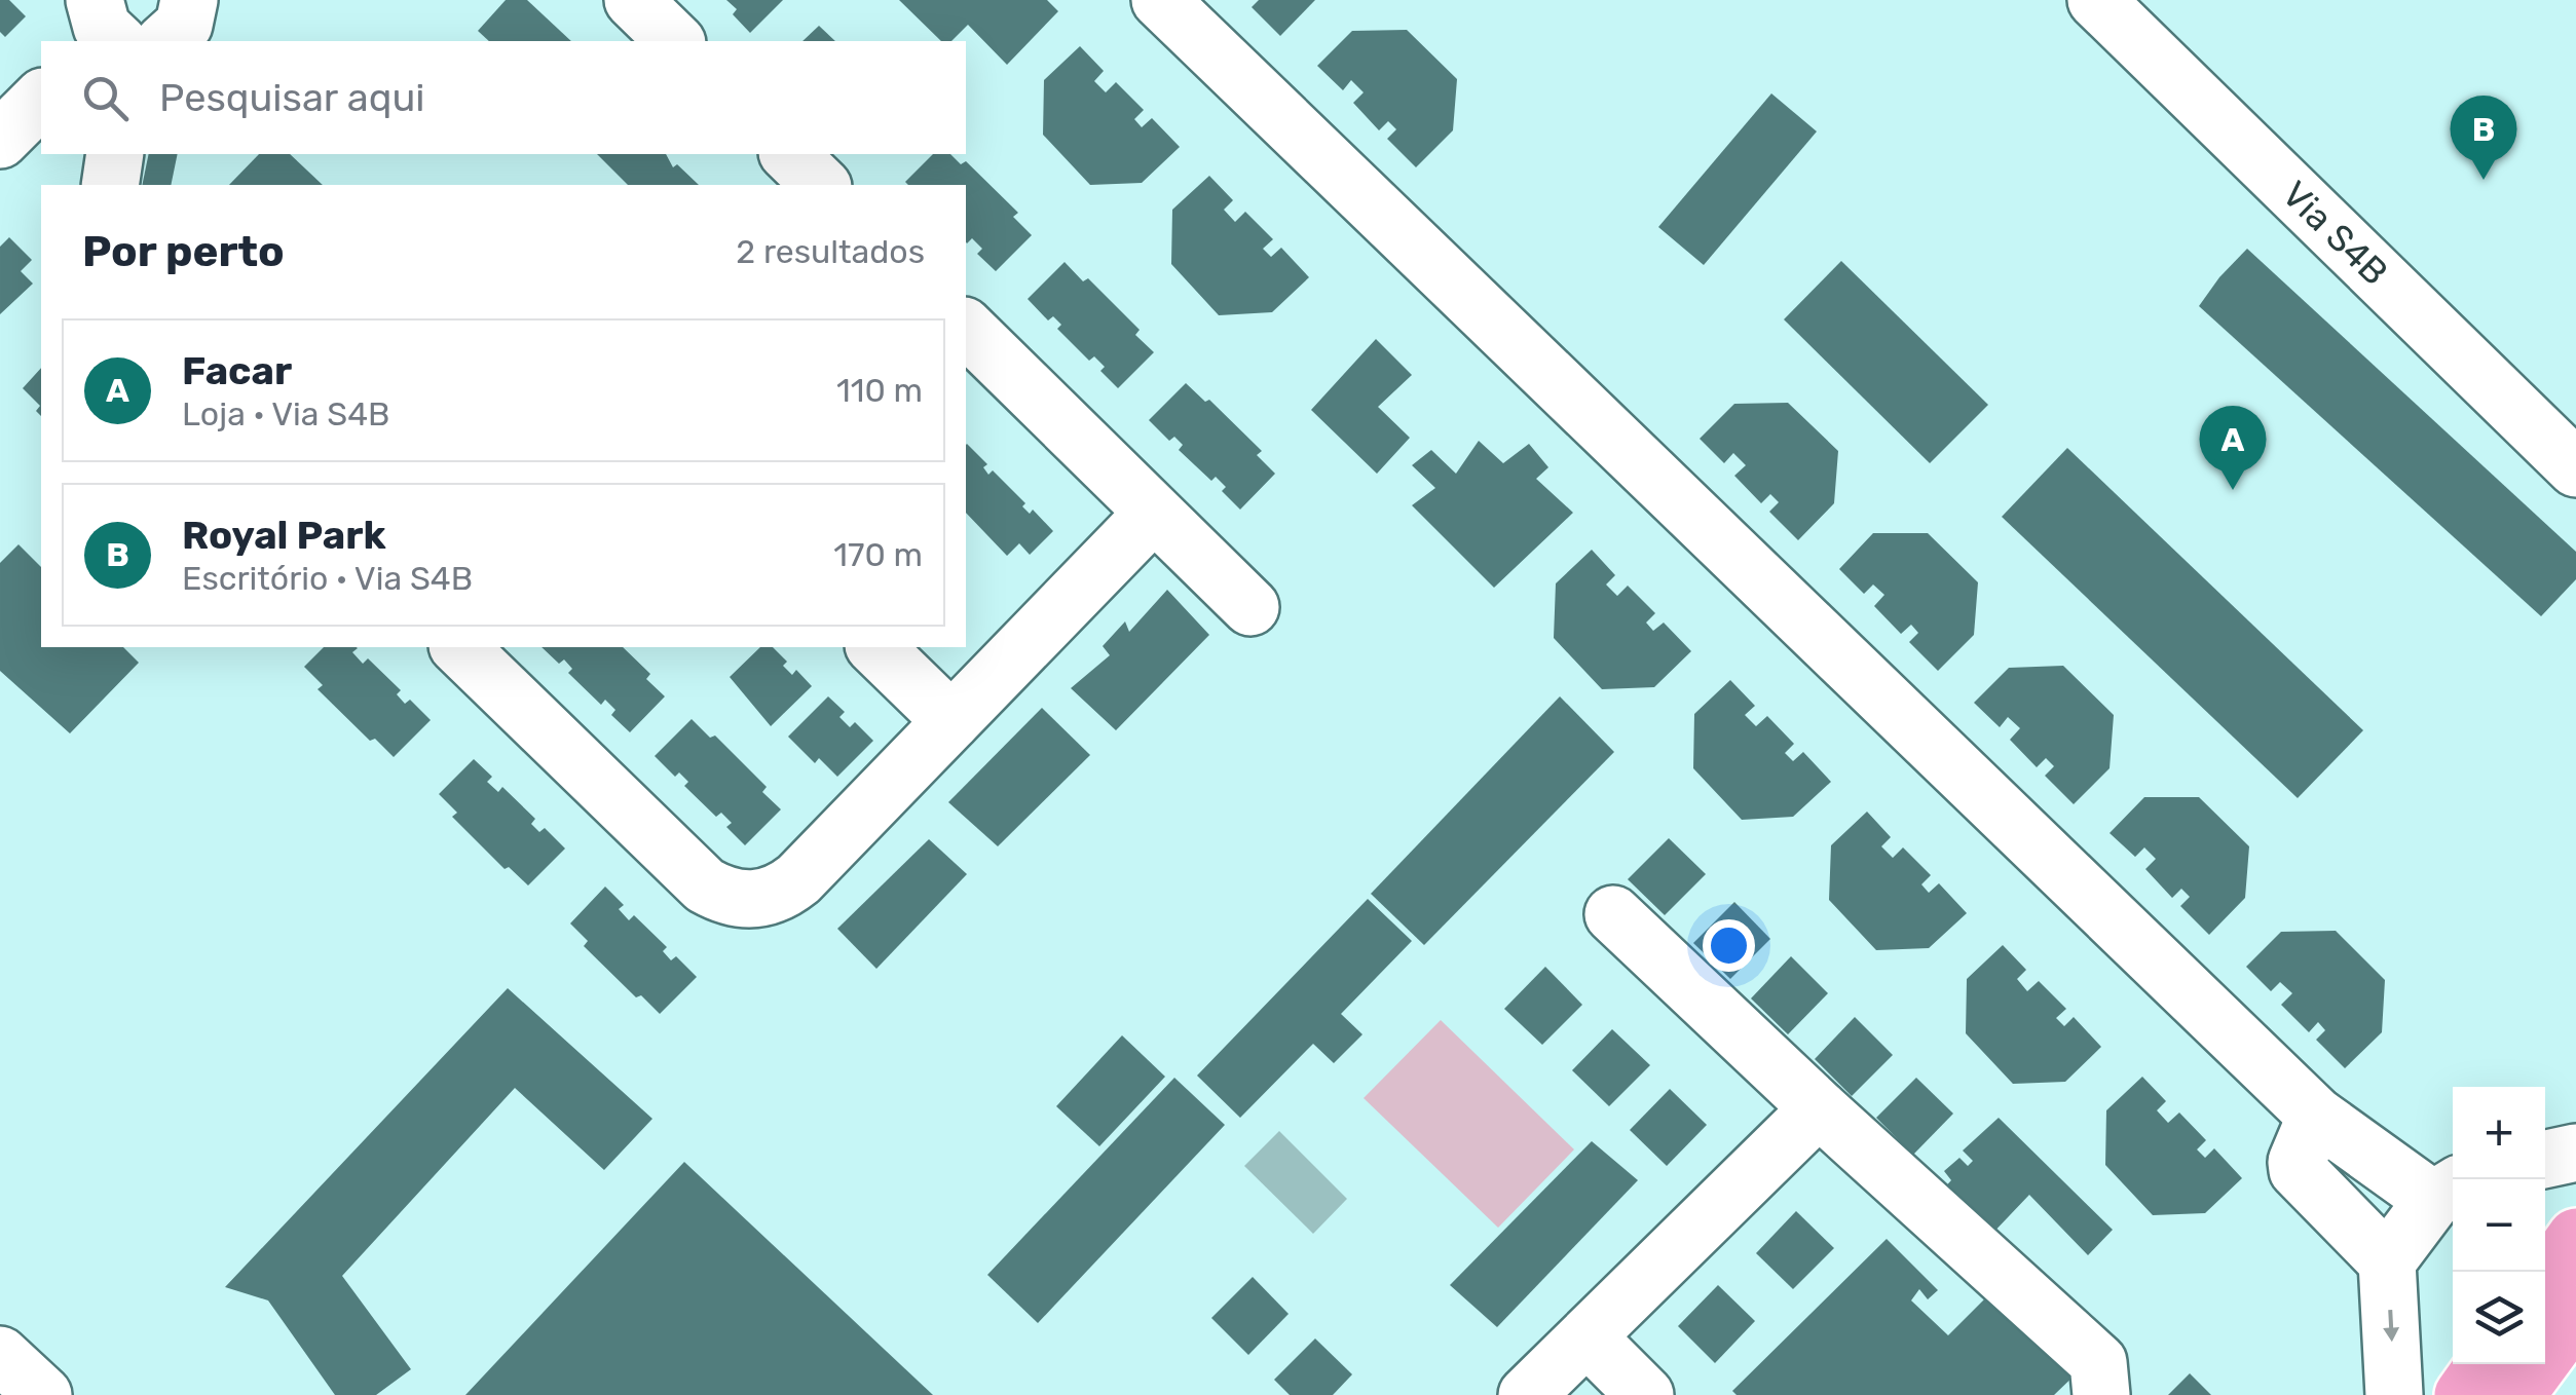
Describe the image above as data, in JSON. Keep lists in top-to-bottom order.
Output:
{
  "streets": {
    "street": ["Via S4B"]
  },
  "page": {
    "search": "Pesquisar aqui",
    "pins": ["B", "A"],
    "heading": ["Por perto", "2 resultados"],
    "list": [
      {
        "mark": "A",
        "name": "Facar",
        "note": "Loja · Via S4B",
        "value": "110 m"
      },
      {
        "mark": "B",
        "name": "Royal Park",
        "note": "Escritório · Via S4B",
        "value": "170 m"
      }
    ],
    "map_buttons": ["+", "−"]
  }
}
